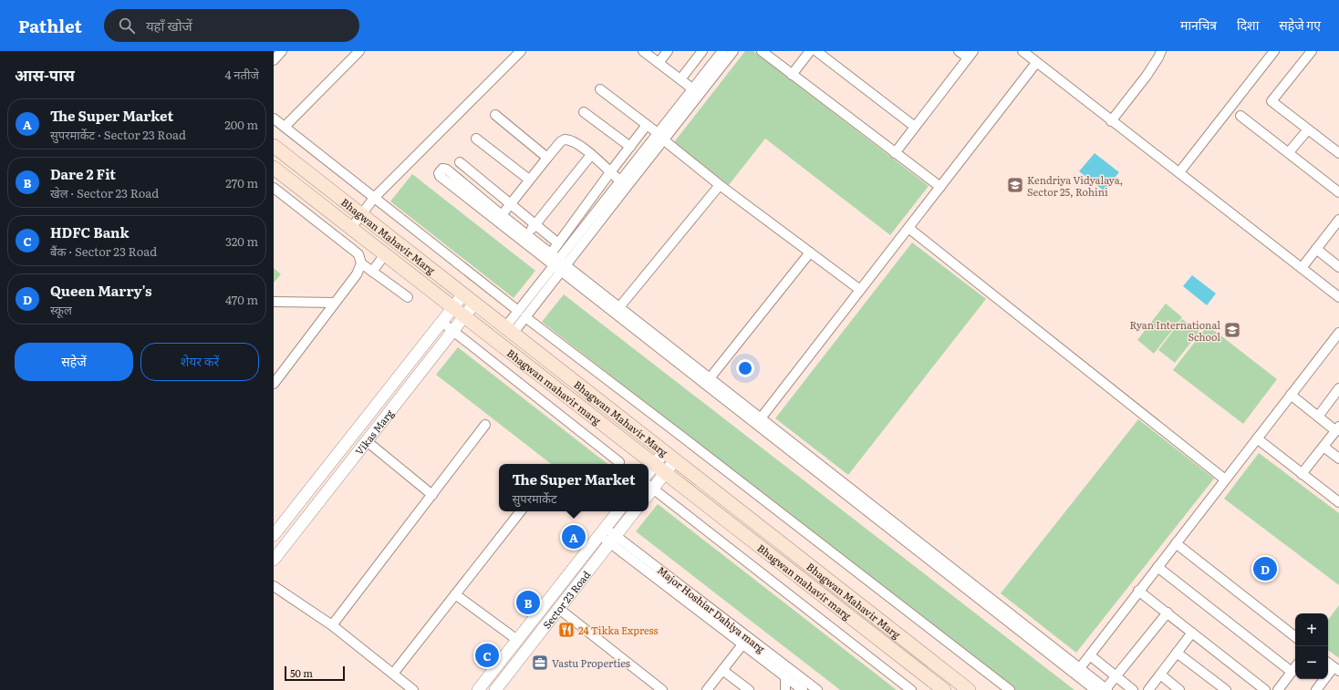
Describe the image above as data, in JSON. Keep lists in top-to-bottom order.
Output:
{
  "streets": {
    "main road": ["Bhagwan Mahavir Marg", "Bhagwan mahavir marg"],
    "street": ["Vikas Marg", "Sector 23 Road", "Major Hoshiar Dahiya marg"]
  },
  "crossings": [
    ["Bhagwan Mahavir Marg", "Bhagwan mahavir marg"],
    ["Bhagwan Mahavir Marg", "Vikas Marg"],
    ["Bhagwan mahavir marg", "Vikas Marg"],
    ["Sector 23 Road", "Major Hoshiar Dahiya marg"]
  ],
  "places": {
    "school or university": ["Kendriya Vidyalaya, Sector 25, Rohini", "Ryan International School"],
    "restaurant": ["24 Tikka Express"],
    "office": ["Vastu Properties"]
  },
  "scale_bar": "50 m",
  "page": {
    "header": "Pathlet",
    "search": "यहाँ खोजें",
    "nav": ["मानचित्र", "दिशा", "सहेजे गए"],
    "heading": ["आस-पास", "4 नतीजे"],
    "list": [
      {
        "mark": "A",
        "name": "The Super Market",
        "note": "सुपरमार्केट · Sector 23 Road",
        "value": "200 m"
      },
      {
        "mark": "B",
        "name": "Dare 2 Fit",
        "note": "खेल · Sector 23 Road",
        "value": "270 m"
      },
      {
        "mark": "C",
        "name": "HDFC Bank",
        "note": "बैंक · Sector 23 Road",
        "value": "320 m"
      },
      {
        "mark": "D",
        "name": "Queen Marry's",
        "note": "स्कूल",
        "value": "470 m"
      }
    ],
    "buttons": ["सहेजें", "शेयर करें"],
    "popup": ["The Super Market", "सुपरमार्केट"],
    "pins": [
      "A",
      "D",
      "B",
      "C"
    ],
    "map_buttons": ["+", "−"],
    "scale": "50 m"
  }
}
